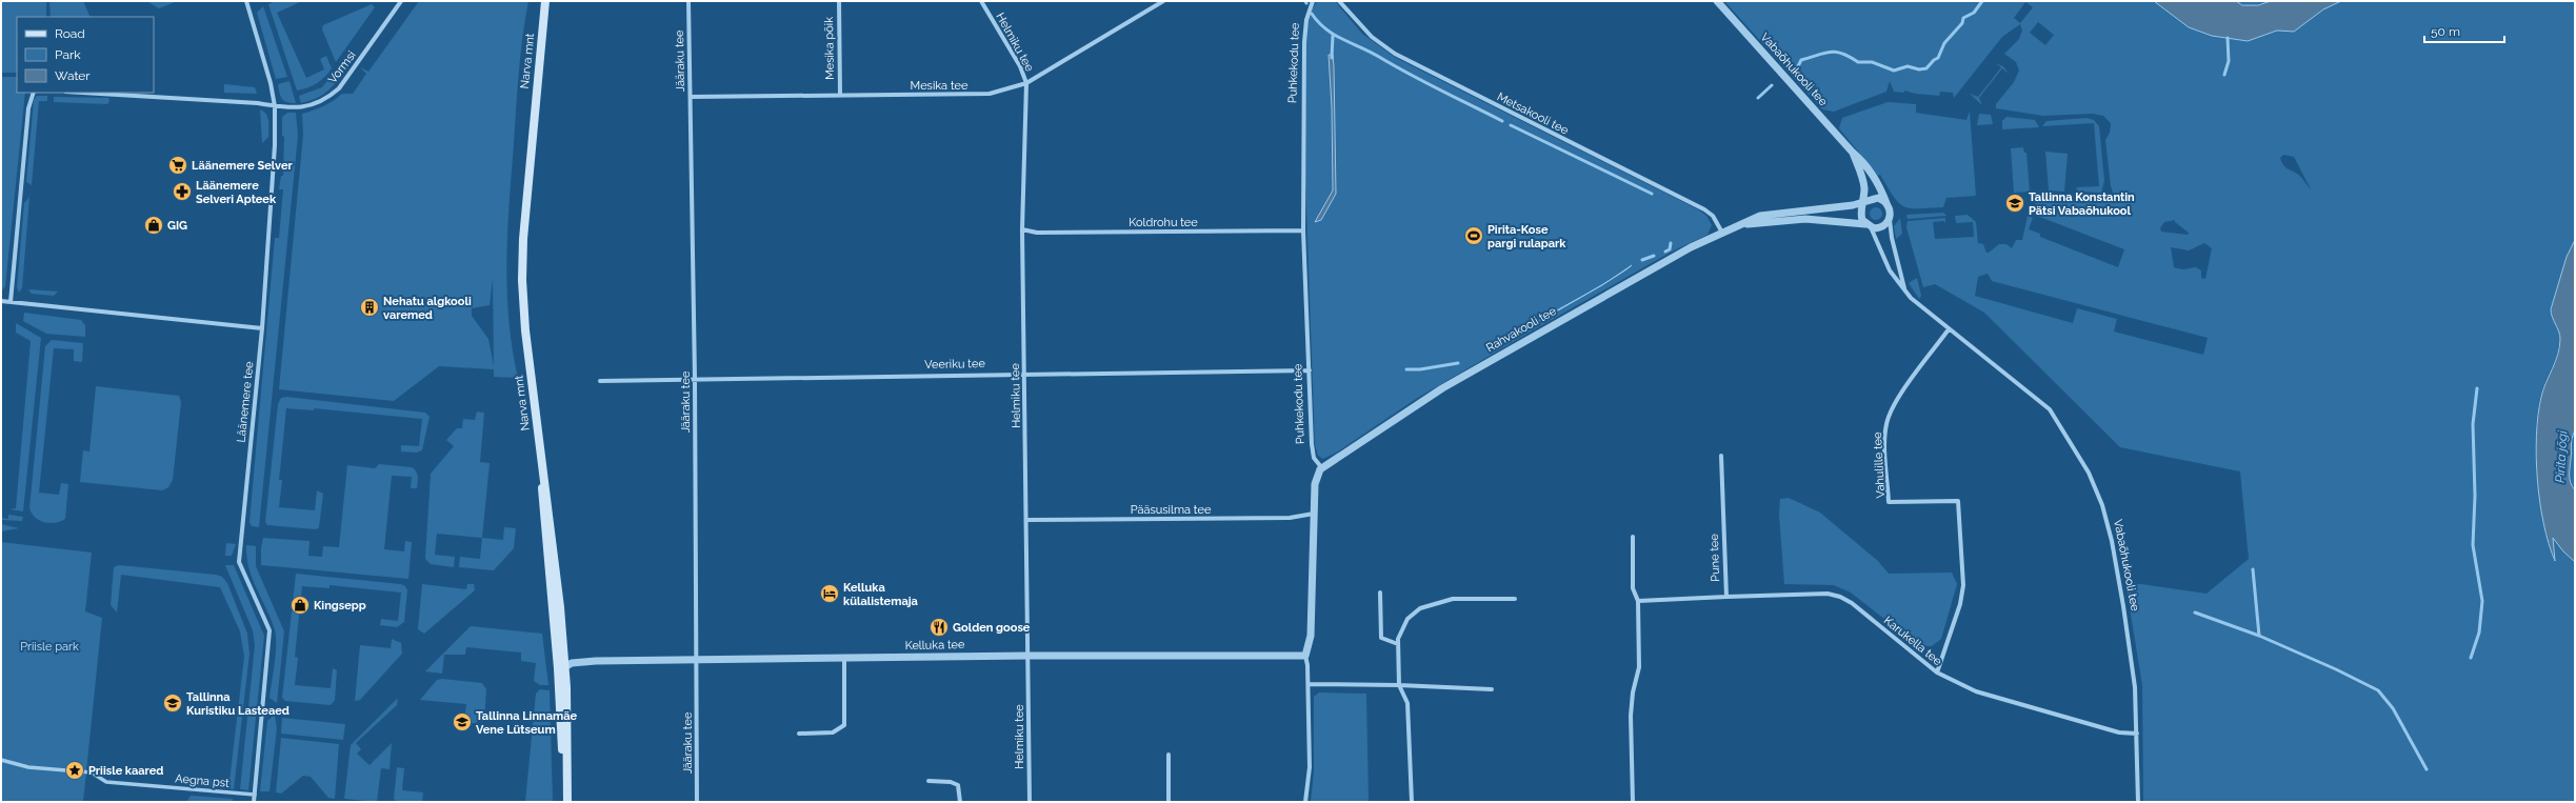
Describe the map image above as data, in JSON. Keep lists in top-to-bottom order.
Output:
{
  "streets": {
    "main road": ["Narva mnt"],
    "street": [
      "Helmiku tee",
      "Mesika põik",
      "Jääraku tee",
      "Puhkekodu tee",
      "Vormsi",
      "Vabaõhukooli tee",
      "Mesika tee",
      "Metsakooli tee",
      "Koldrohu tee",
      "Rahvakooli tee",
      "Veeriku tee",
      "Läänemere tee",
      "Vahulille tee",
      "Pääsusilma tee",
      "Pune tee",
      "Karukella tee",
      "Kelluka tee",
      "Aegna pst"
    ]
  },
  "crossings": [
    ["Helmiku tee", "Mesika tee"],
    ["Helmiku tee", "Koldrohu tee"],
    ["Helmiku tee", "Veeriku tee"],
    ["Helmiku tee", "Pääsusilma tee"],
    ["Helmiku tee", "Kelluka tee"],
    ["Mesika põik", "Mesika tee"],
    ["Narva mnt", "Kelluka tee"],
    ["Jääraku tee", "Mesika tee"],
    ["Jääraku tee", "Veeriku tee"],
    ["Jääraku tee", "Kelluka tee"],
    ["Puhkekodu tee", "Koldrohu tee"],
    ["Puhkekodu tee", "Rahvakooli tee"],
    ["Puhkekodu tee", "Veeriku tee"],
    ["Vormsi", "Läänemere tee"],
    ["Vabaõhukooli tee", "Rahvakooli tee"],
    ["Vabaõhukooli tee", "Vahulille tee"],
    ["Vabaõhukooli tee", "Karukella tee"],
    ["Metsakooli tee", "Rahvakooli tee"],
    ["Läänemere tee", "Aegna pst"],
    ["Vahulille tee", "Karukella tee"],
    ["Pune tee", "Karukella tee"]
  ],
  "water": ["Pirita jõgi"],
  "parks": ["Priisle park"],
  "places": {
    "supermarket": ["Läänemere Selver"],
    "pharmacy": ["Läänemere Selveri Apteek"],
    "school or university": ["Tallinna Konstantin Pätsi Vabaõhukool", "Tallinna Kuristiku Lasteaed", "Tallinna Linnamäe Vene Lütseum"],
    "shop": ["GIG", "Kingsepp"],
    "sports": ["Pirita-Kose pargi rulapark"],
    "building": ["Nehatu algkooli varemed"],
    "hotel": ["Kelluka külalistemaja"],
    "restaurant": ["Golden goose"],
    "place": ["Priisle kaared"]
  },
  "legend": ["Road", "Park", "Water"],
  "scale_bar": "50 m"
}
